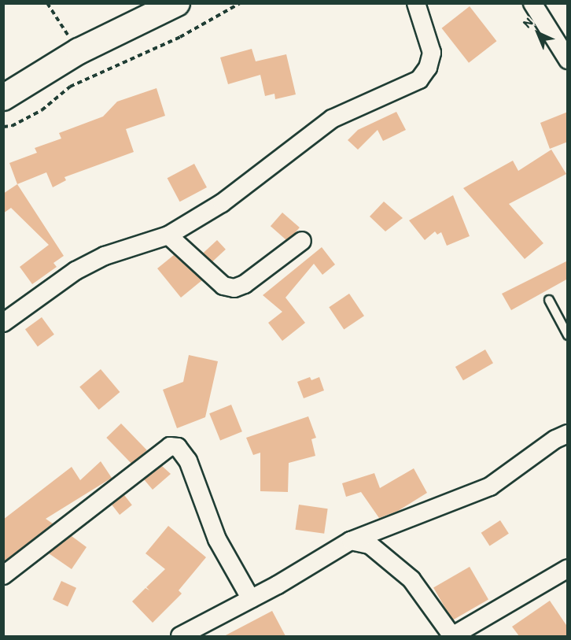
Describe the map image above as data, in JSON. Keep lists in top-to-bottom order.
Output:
{
  "north": "top left"
}
